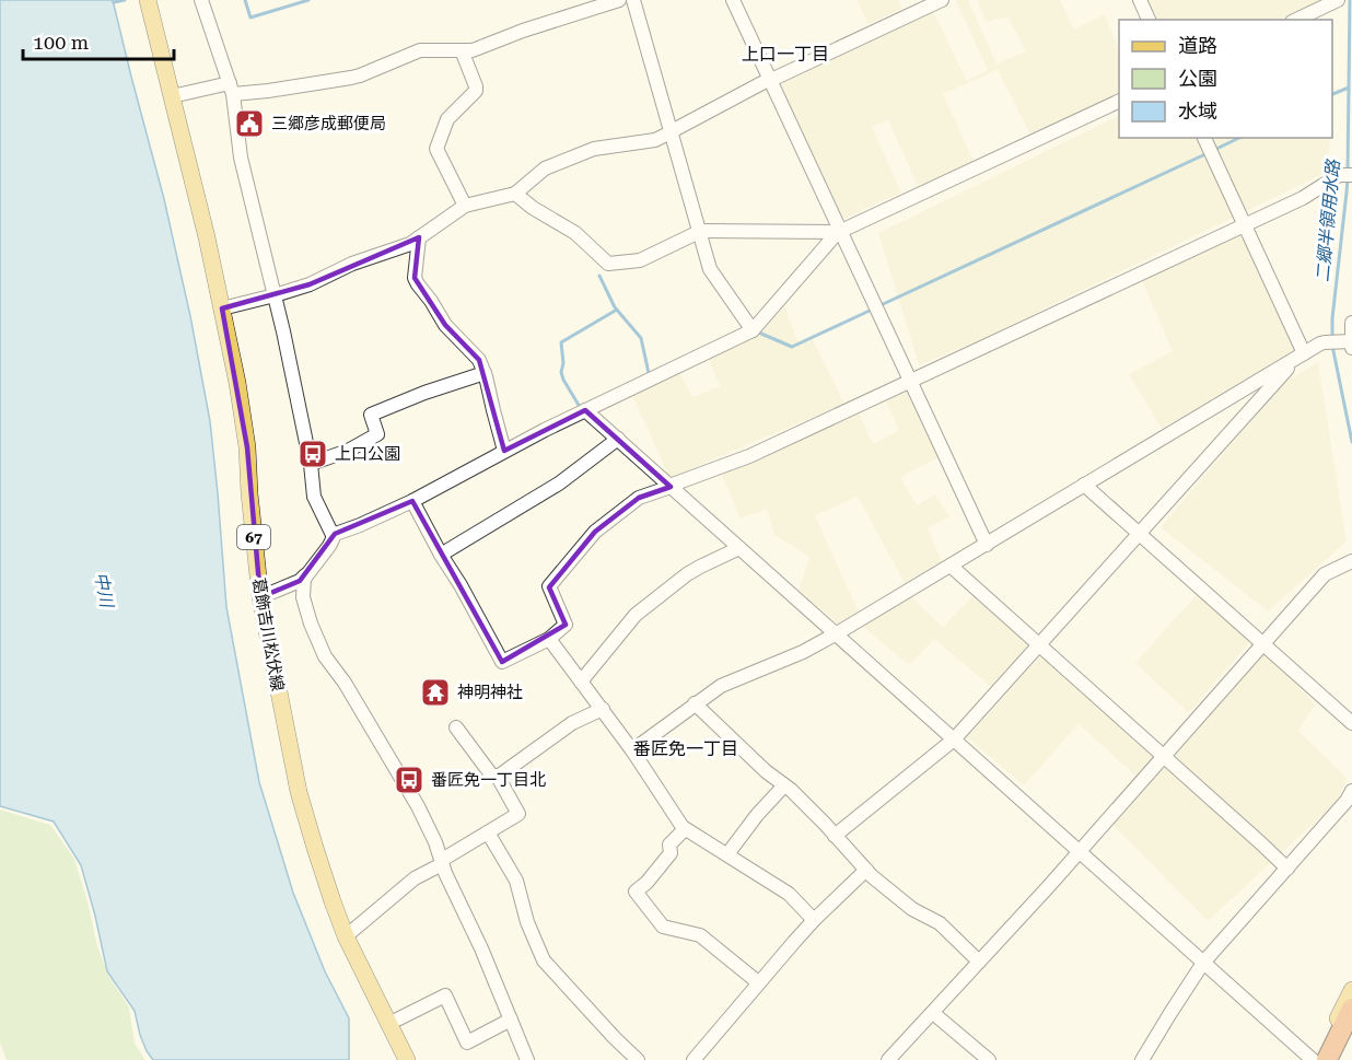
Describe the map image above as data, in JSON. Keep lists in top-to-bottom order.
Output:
{
  "streets": {
    "main road": ["67", "葛飾吉川松伏線"]
  },
  "districts": ["上口一丁目", "番匠免一丁目"],
  "water": ["二郷半領用水路", "中川"],
  "places": {
    "public building": ["三郷彦成郵便局"],
    "bus stop": ["上口公園", "番匠免一丁目北"],
    "temple": ["神明神社"]
  },
  "legend": ["道路", "公園", "水域"],
  "scale_bar": "100 m"
}
